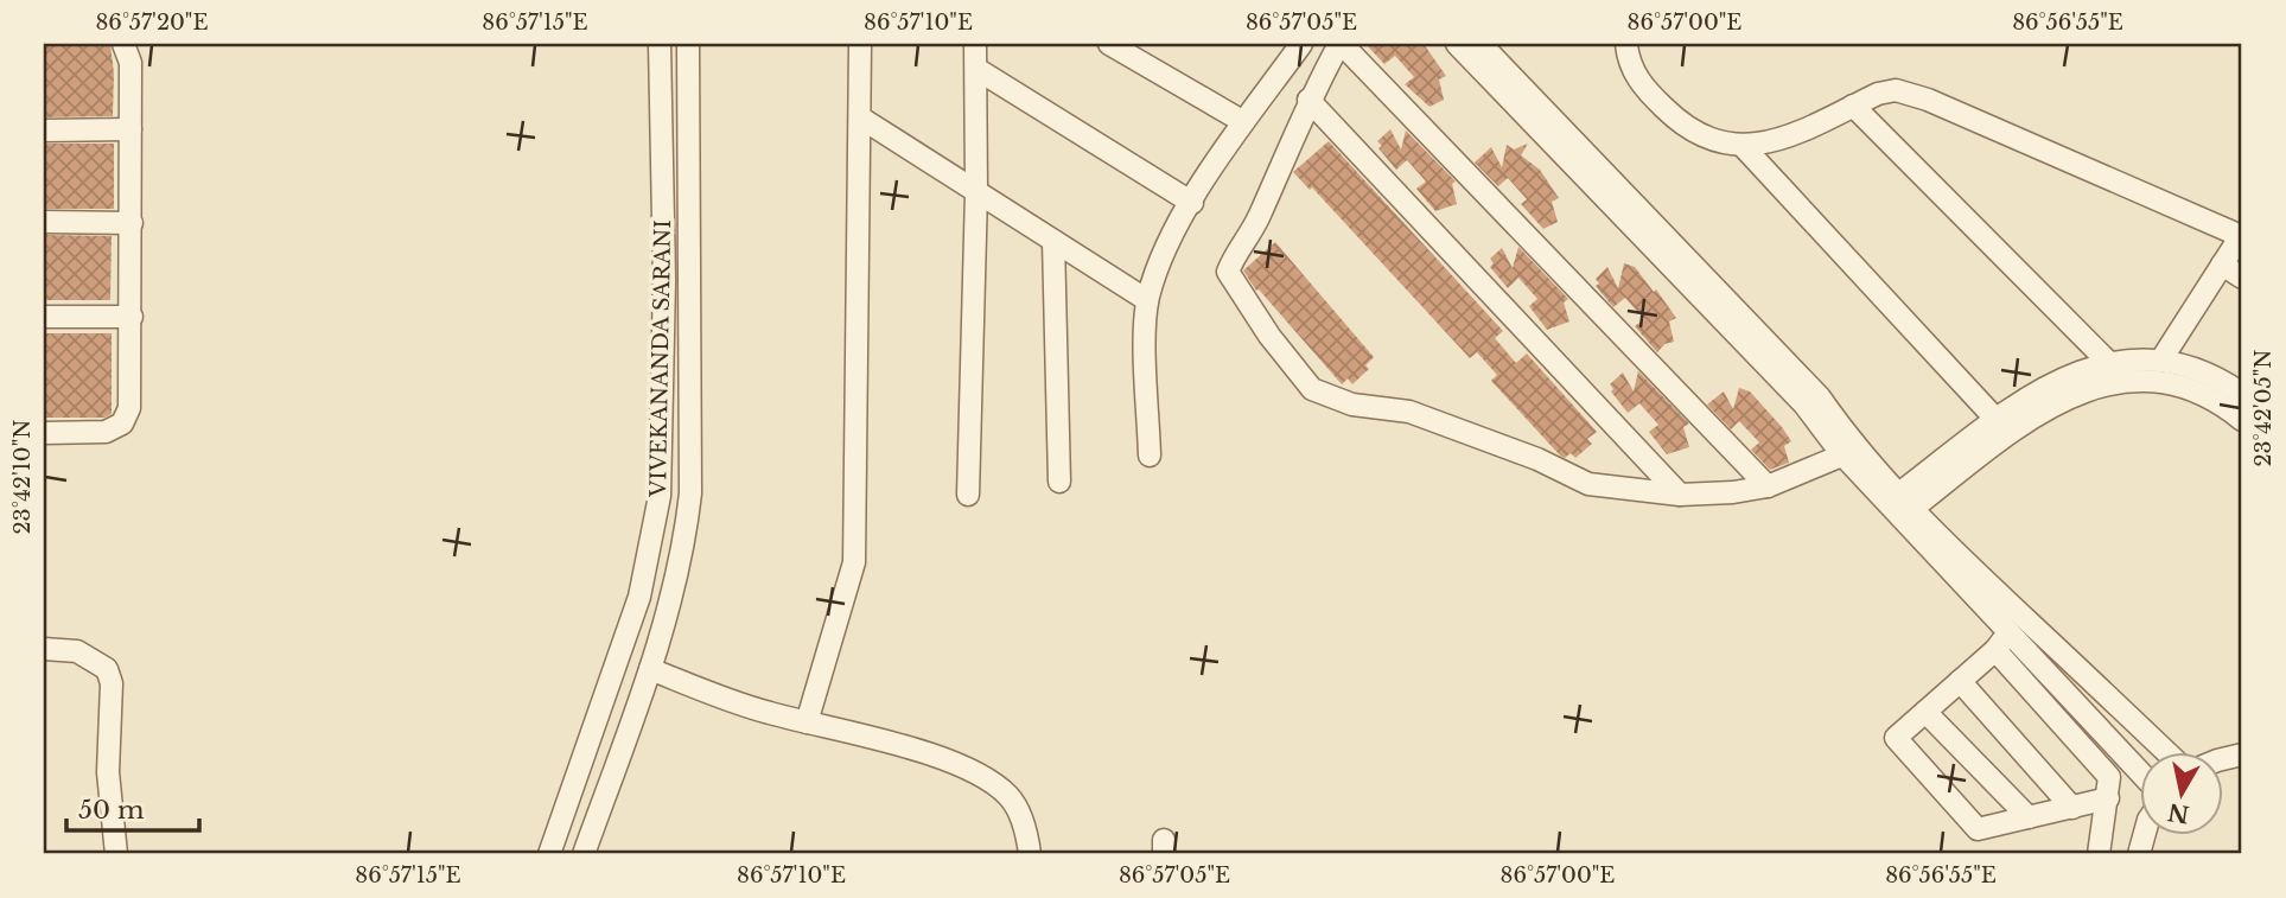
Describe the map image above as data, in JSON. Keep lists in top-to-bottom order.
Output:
{
  "streets": {
    "street": ["VIVEKANANDA SARANI"]
  },
  "scale_bar": "50 m",
  "north": "bottom",
  "coordinates": [
    "86°57'20\"E",
    "86°57'15\"E",
    "86°57'10\"E",
    "86°57'05\"E",
    "86°57'00\"E",
    "86°56'55\"E",
    "23°42'05\"N",
    "23°42'10\"N"
  ]
}
